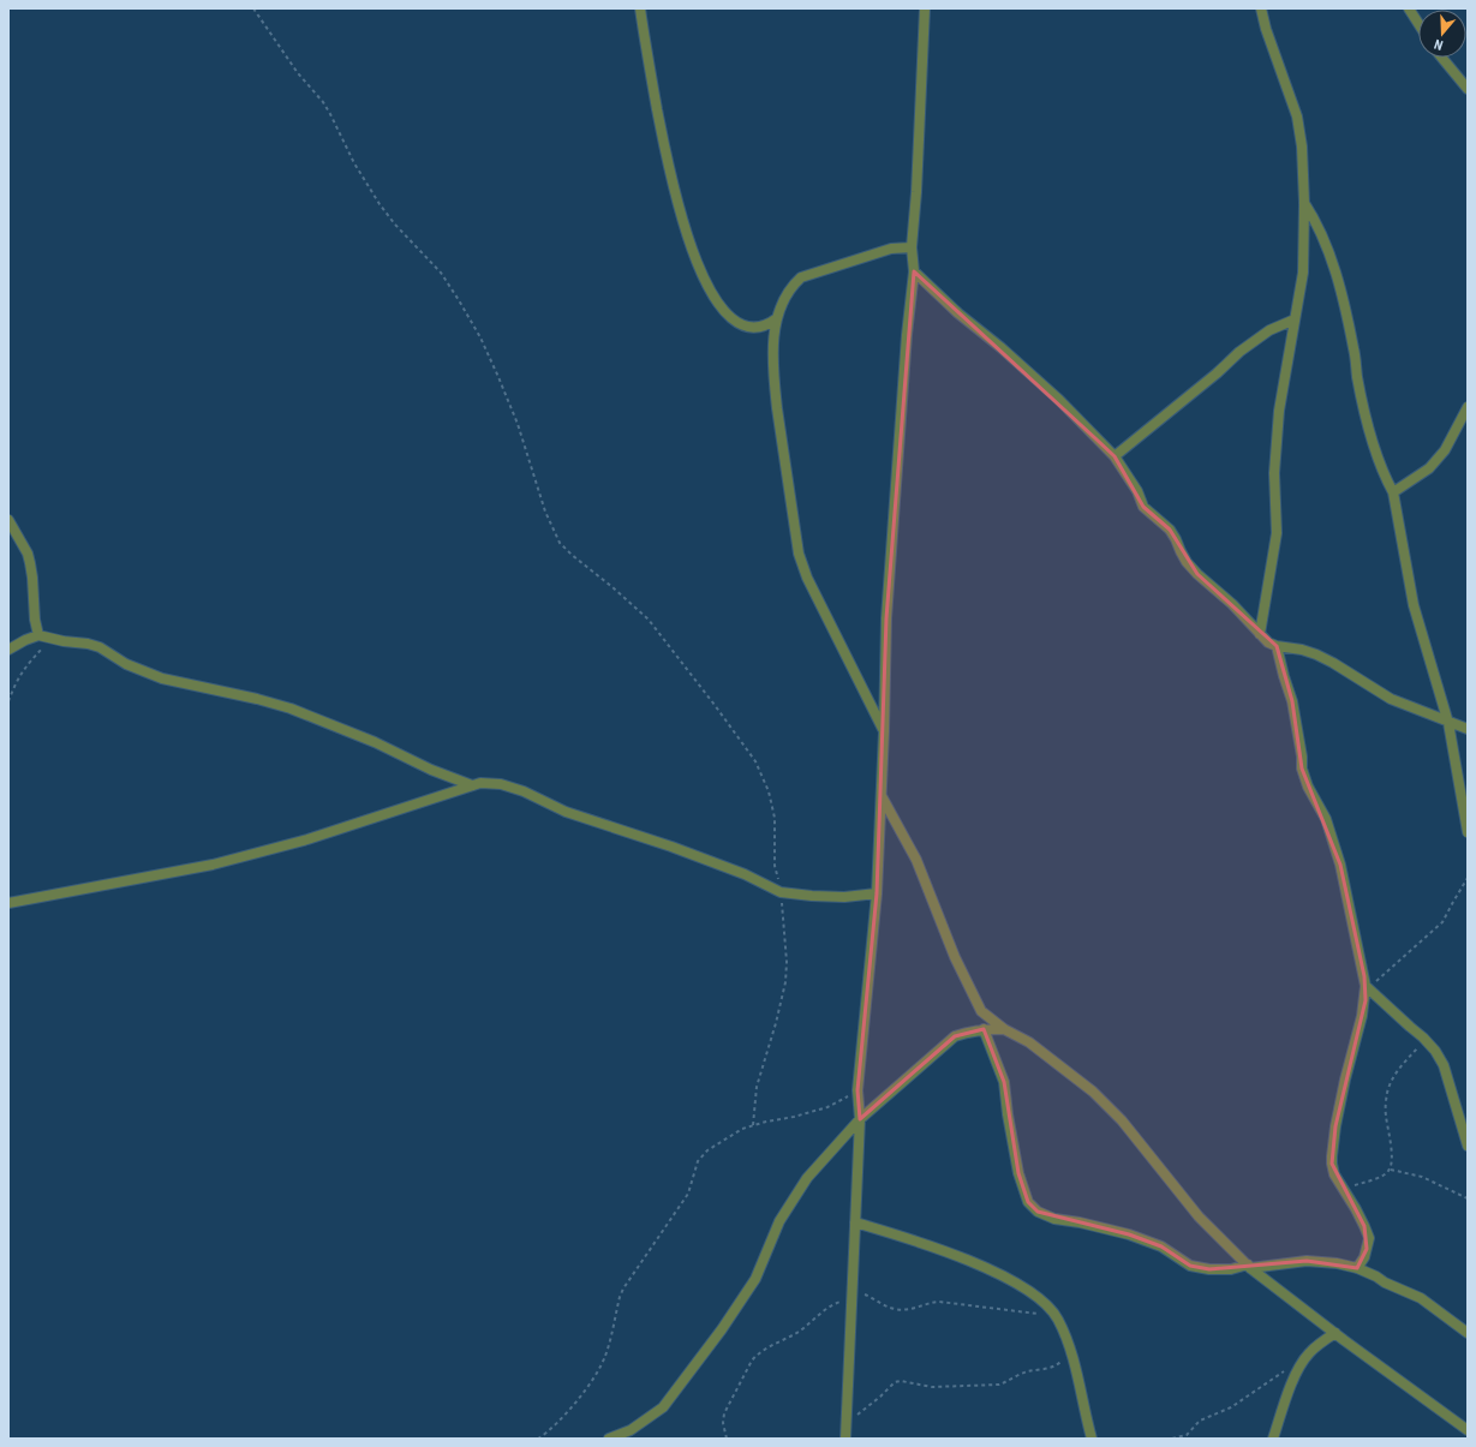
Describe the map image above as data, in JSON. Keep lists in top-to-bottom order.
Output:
{
  "north": "bottom"
}
